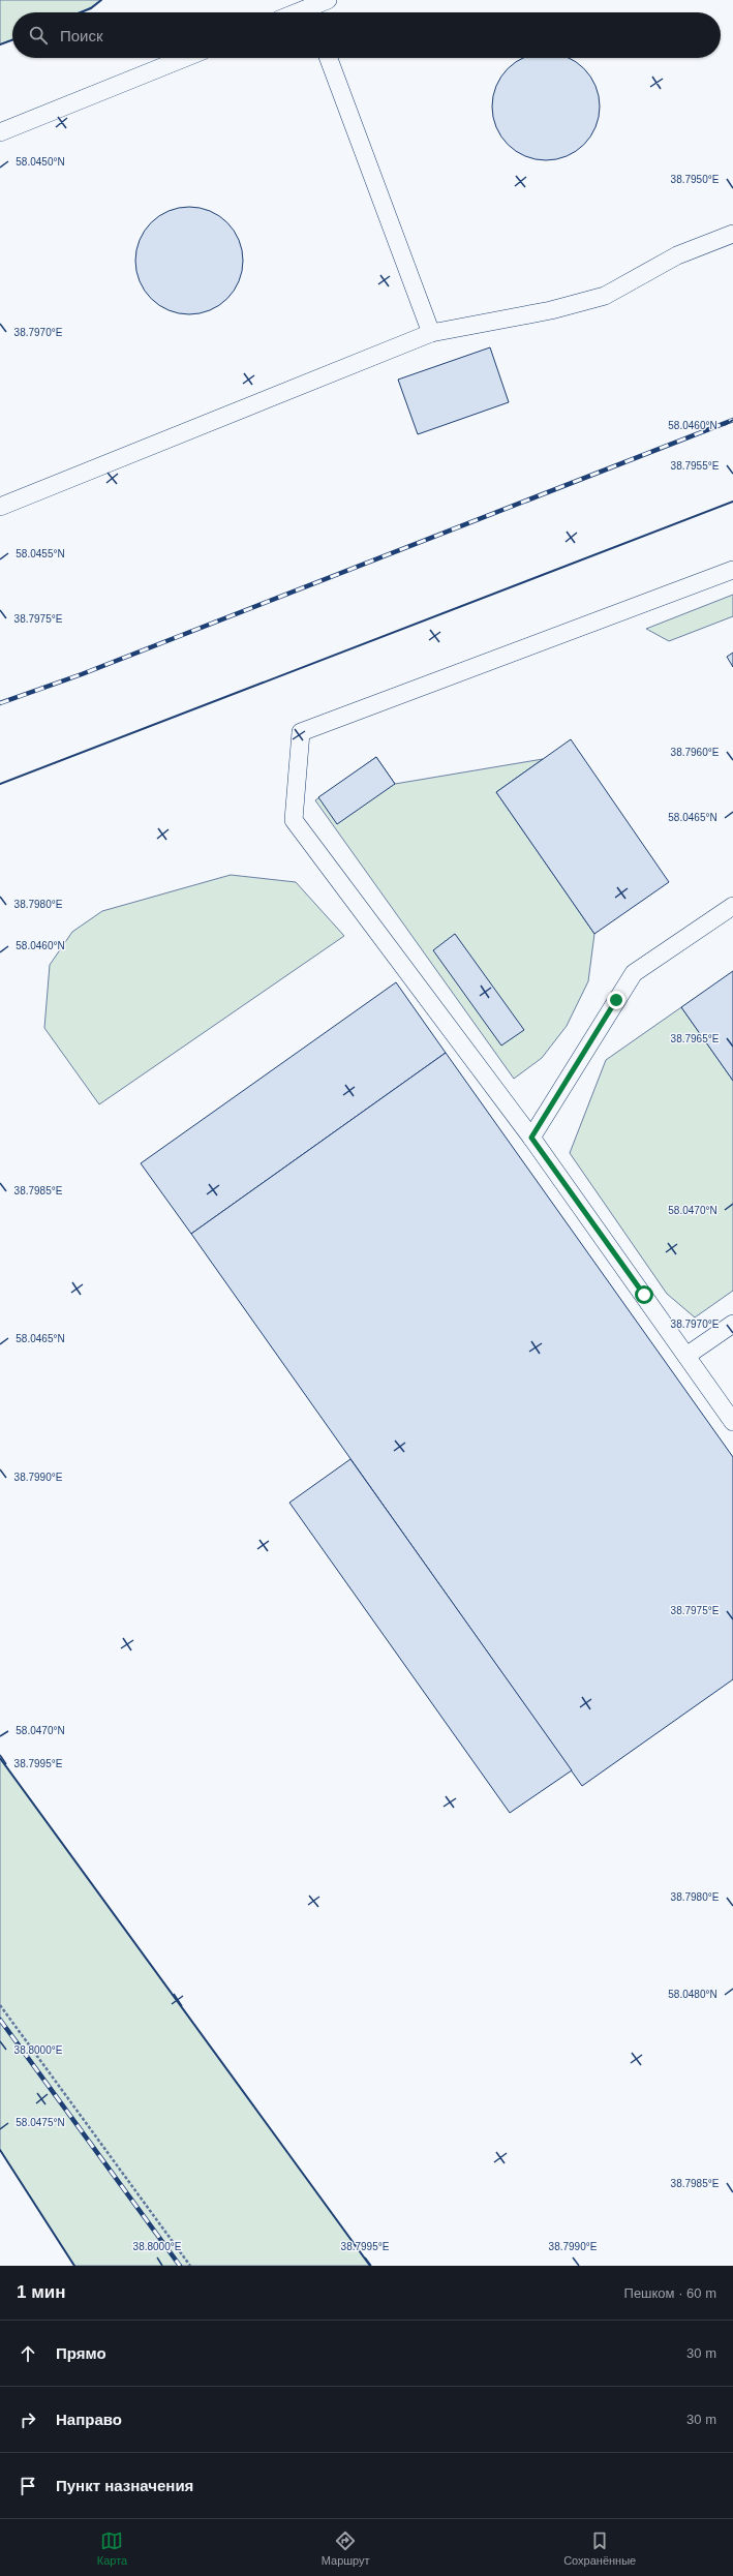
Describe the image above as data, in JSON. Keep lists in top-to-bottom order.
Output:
{
  "page": {
    "search": "Поиск",
    "heading": ["1 мин", "Пешком · 60 m"],
    "list": [
      ["Прямо", "30 m"],
      ["Направо", "30 m"],
      "Пункт назначения"
    ],
    "nav": ["Карта", "Маршрут", "Сохранённые"]
  },
  "coordinates": [
    "58.0450°N",
    "38.7950°E",
    "38.7970°E",
    "58.0460°N",
    "38.7955°E",
    "58.0455°N",
    "38.7975°E",
    "38.7960°E",
    "58.0465°N",
    "38.7980°E",
    "38.7965°E",
    "38.7985°E",
    "58.0470°N",
    "38.7990°E",
    "38.7995°E",
    "58.0480°N",
    "38.8000°E",
    "58.0475°N"
  ]
}
